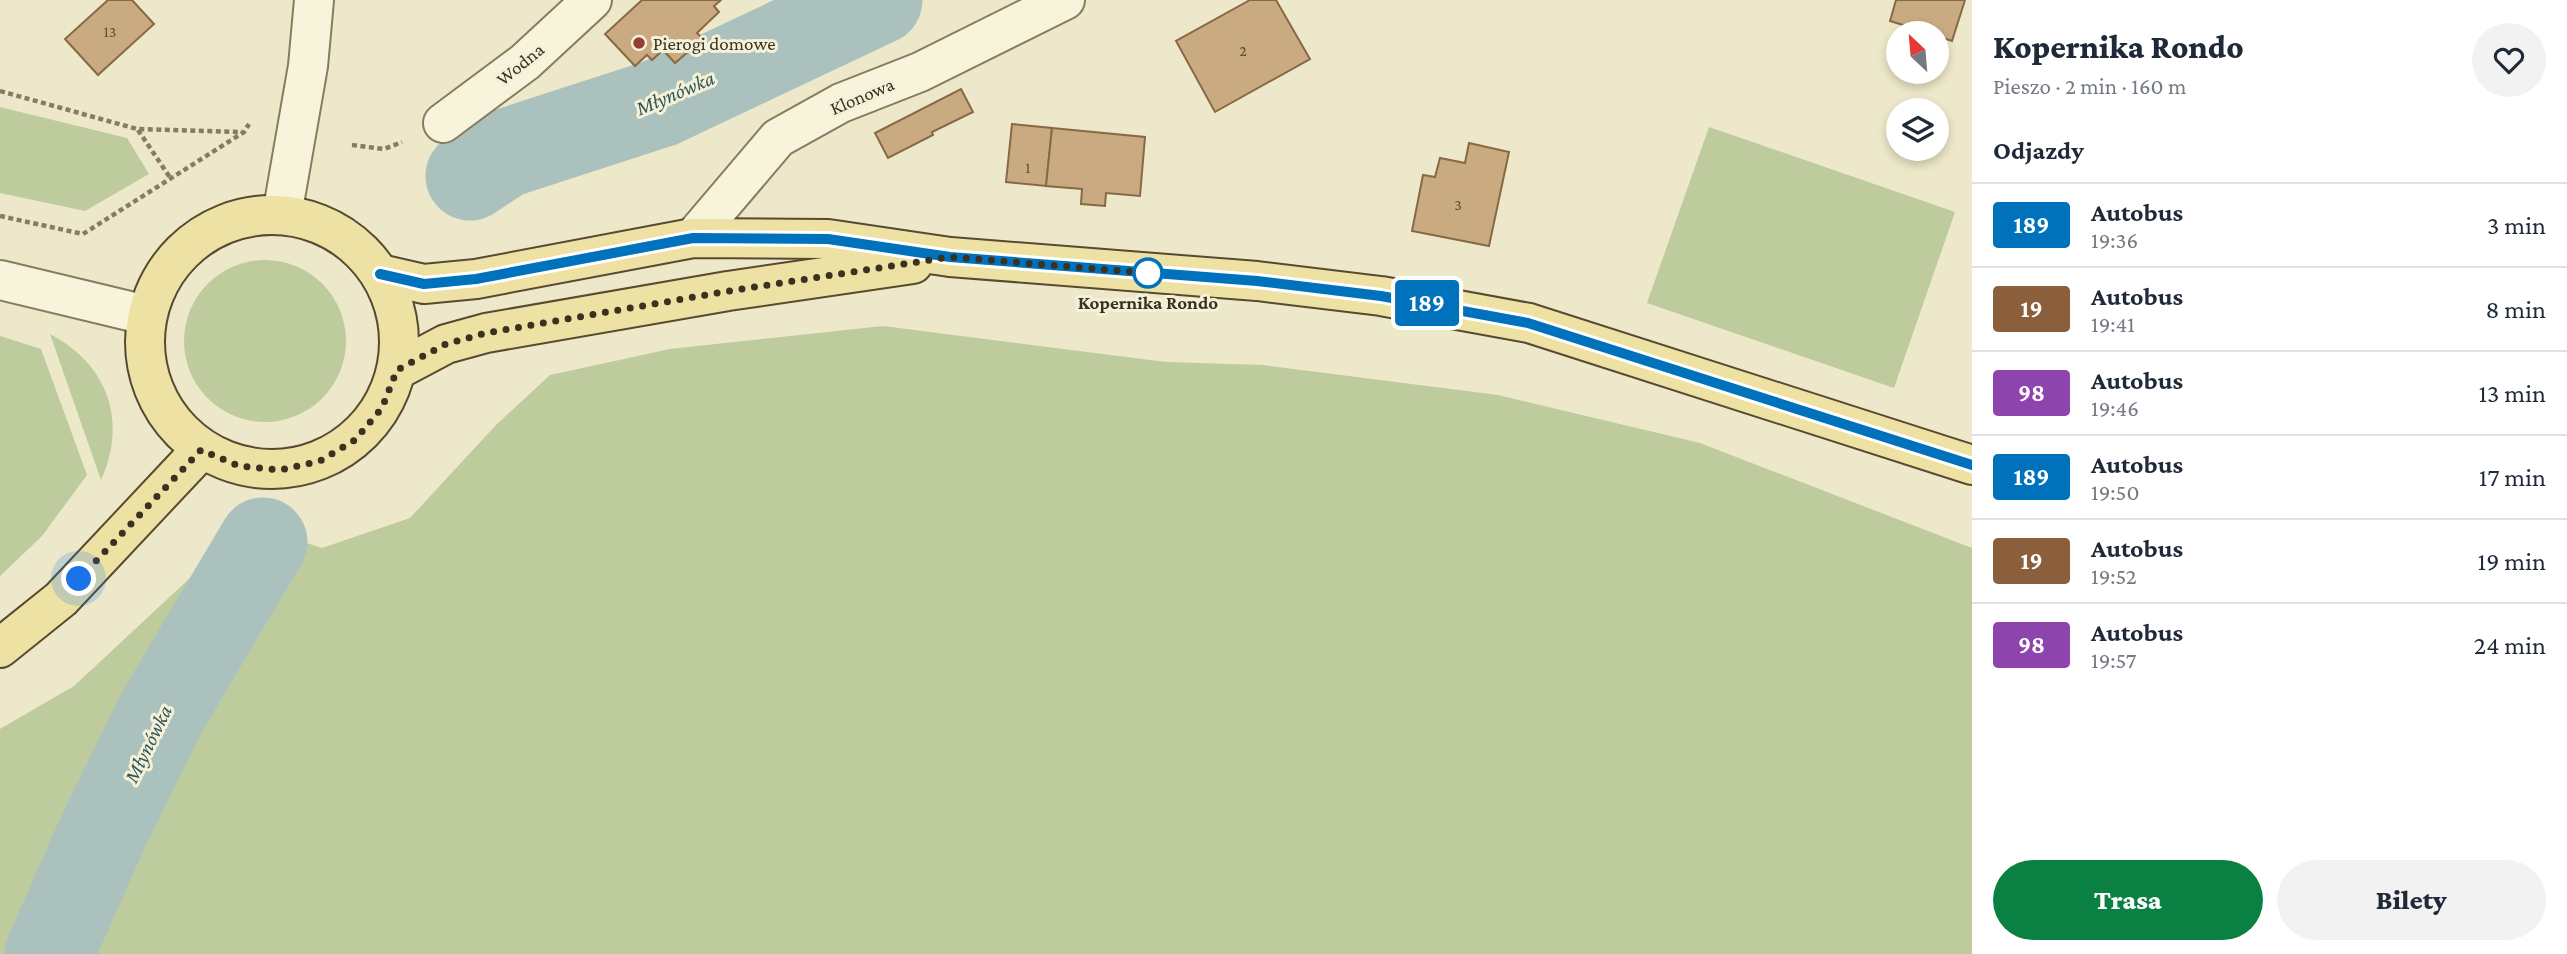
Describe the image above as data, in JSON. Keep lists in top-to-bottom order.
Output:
{
  "streets": {
    "street": ["Wodna", "Klonowa"]
  },
  "water": ["Młynówka"],
  "places": ["Pierogi domowe", "Kopernika Rondo"],
  "lines": ["bus line 189"],
  "house_numbers": [
    "13",
    "2",
    "1",
    "3"
  ],
  "north": "top left",
  "page": {
    "on_map": "189",
    "heading": [
      ["Kopernika Rondo", "Pieszo · 2 min · 160 m"],
      "Odjazdy"
    ],
    "list": [
      {
        "mark": "189",
        "name": "Autobus",
        "note": "19:36",
        "value": "3 min"
      },
      {
        "mark": "19",
        "name": "Autobus",
        "note": "19:41",
        "value": "8 min"
      },
      {
        "mark": "98",
        "name": "Autobus",
        "note": "19:46",
        "value": "13 min"
      },
      {
        "mark": "189",
        "name": "Autobus",
        "note": "19:50",
        "value": "17 min"
      },
      {
        "mark": "19",
        "name": "Autobus",
        "note": "19:52",
        "value": "19 min"
      },
      {
        "mark": "98",
        "name": "Autobus",
        "note": "19:57",
        "value": "24 min"
      }
    ],
    "buttons": ["Trasa", "Bilety"]
  }
}
